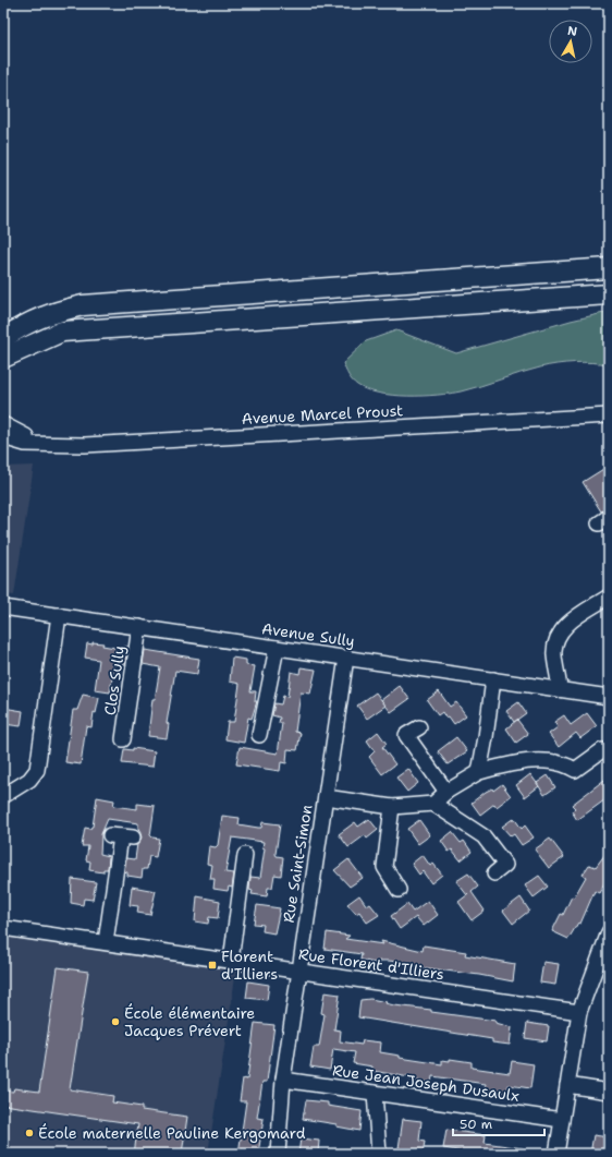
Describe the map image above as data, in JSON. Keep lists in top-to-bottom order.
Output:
{
  "streets": {
    "street": [
      "Avenue Marcel Proust",
      "Avenue Sully",
      "Clos Sully",
      "Rue Saint-Simon",
      "Rue Florent d'Illiers",
      "Rue Jean Joseph Dusaulx"
    ]
  },
  "crossings": [
    ["Avenue Sully", "Clos Sully"],
    ["Avenue Sully", "Rue Saint-Simon"],
    ["Rue Saint-Simon", "Rue Florent d'Illiers"],
    ["Rue Saint-Simon", "Rue Jean Joseph Dusaulx"]
  ],
  "places": {
    "transit": ["Florent d'Illiers"],
    "other": ["École élémentaire Jacques Prévert", "École maternelle Pauline Kergomard"]
  },
  "scale_bar": "50 m",
  "north": "top"
}
